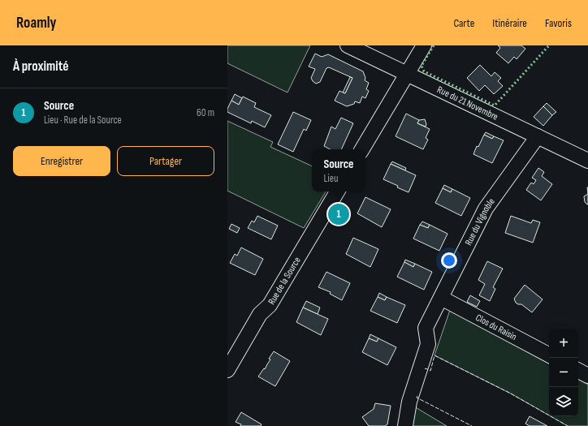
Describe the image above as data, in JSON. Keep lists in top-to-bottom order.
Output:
{
  "streets": {
    "street": [
      "Rue du 21 Novembre",
      "Rue du Vignoble",
      "Rue de la Source",
      "Clos du Raisin"
    ]
  },
  "crossings": [
    ["Rue du 21 Novembre", "Rue du Vignoble"],
    ["Rue du Vignoble", "Clos du Raisin"]
  ],
  "page": {
    "header": "Roamly",
    "nav": ["Carte", "Itinéraire", "Favoris"],
    "heading": "À proximité",
    "list": [
      {
        "mark": "1",
        "name": "Source",
        "note": "Lieu · Rue de la Source",
        "value": "60 m"
      }
    ],
    "buttons": ["Enregistrer", "Partager"],
    "popup": ["Source", "Lieu"],
    "pins": "1",
    "map_buttons": ["+", "−"]
  }
}
